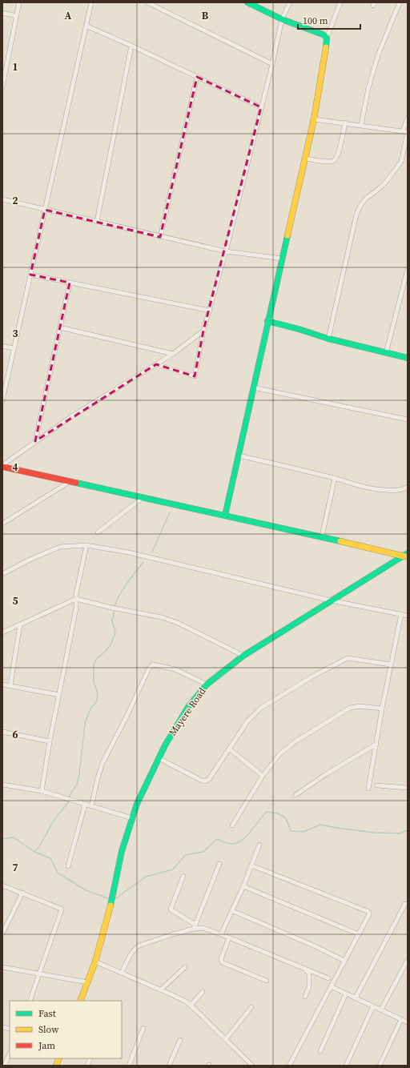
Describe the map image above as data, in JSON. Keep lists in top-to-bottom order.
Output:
{
  "streets": {
    "street": ["Mayere Road"]
  },
  "legend": ["Fast", "Slow", "Jam"],
  "scale_bar": "100 m",
  "grid": {
    "columns": ["A", "B"],
    "rows": [
      "1",
      "2",
      "3",
      "4",
      "5",
      "6",
      "7"
    ]
  }
}
